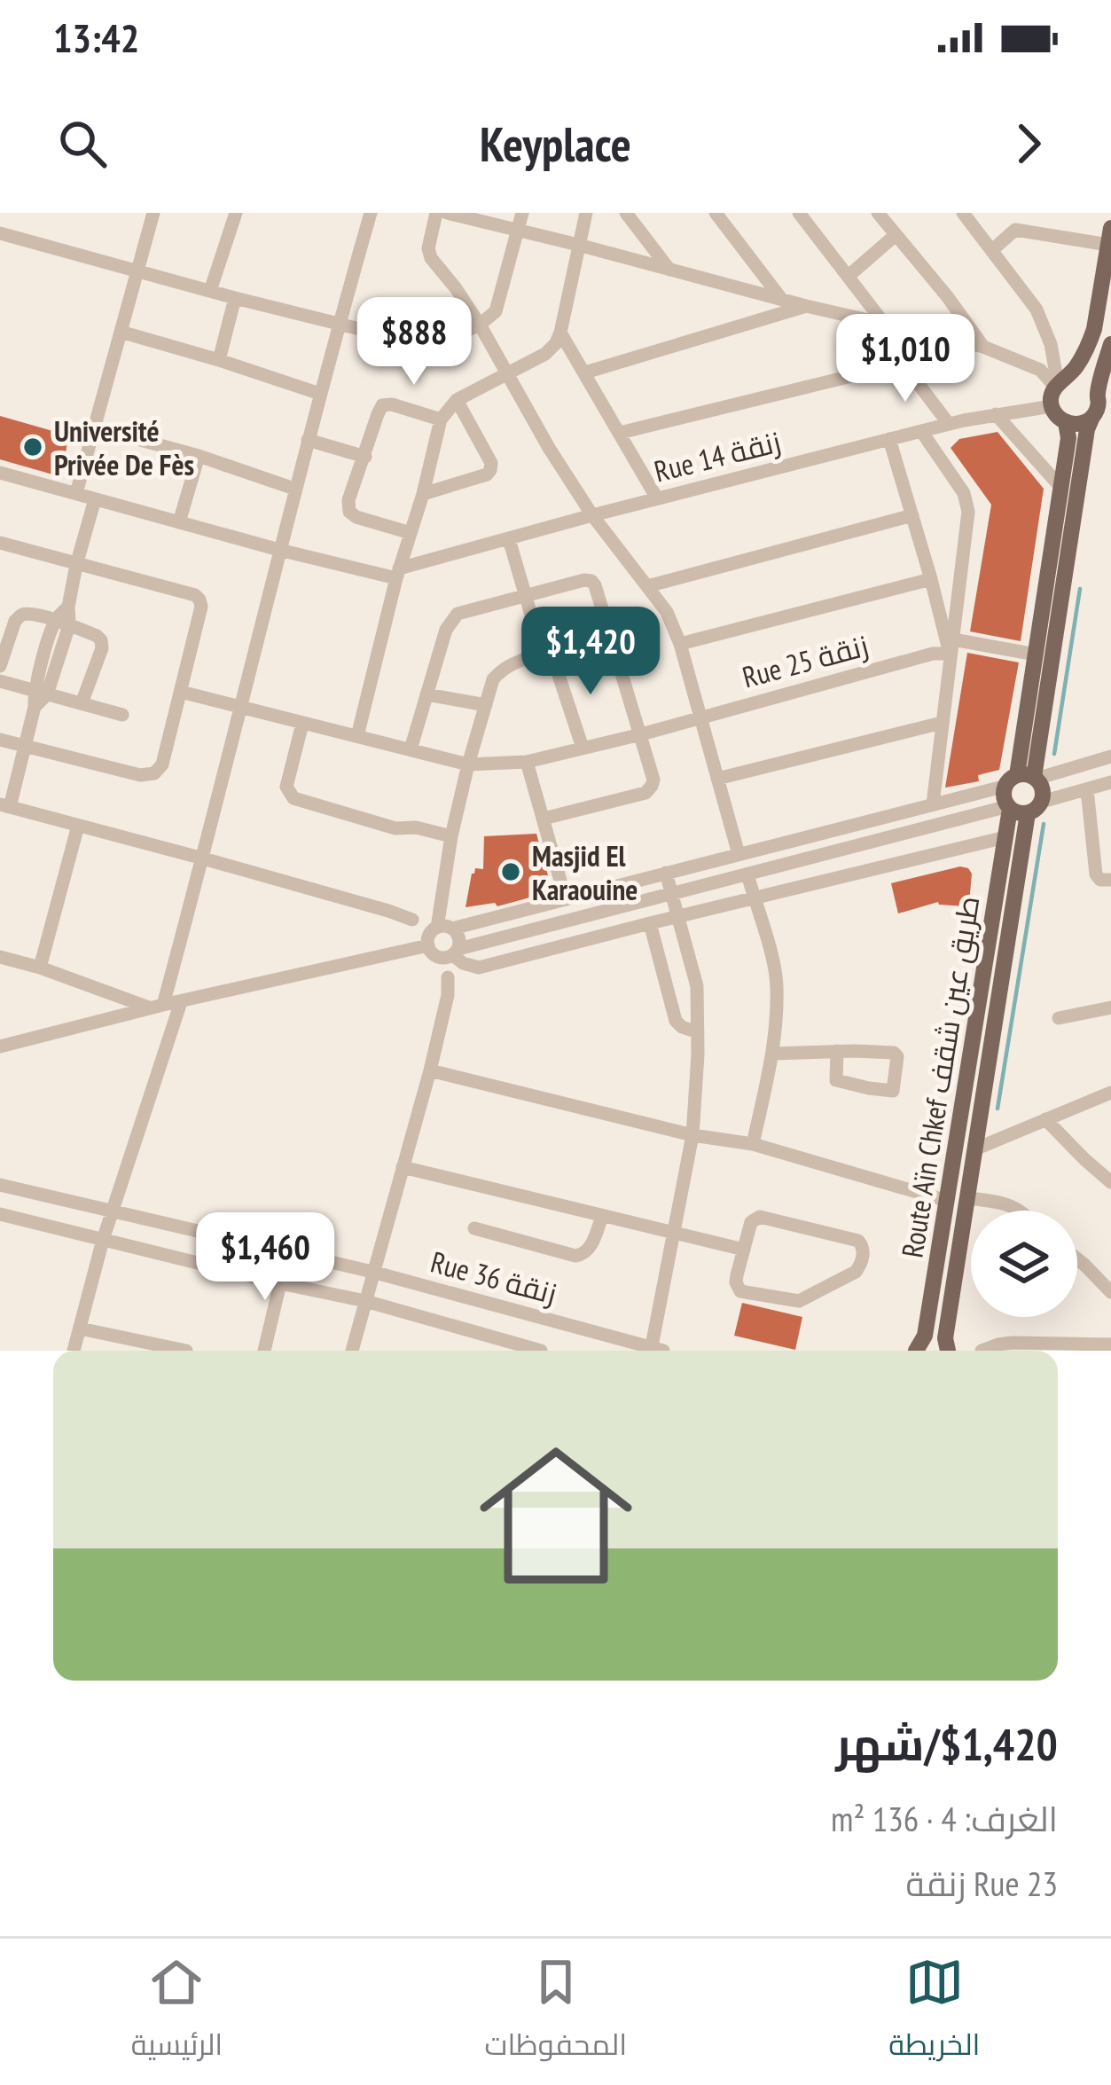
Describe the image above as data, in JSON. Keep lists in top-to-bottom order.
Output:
{
  "streets": {
    "main road": ["Route Aïn Chkef طريق عين شقف"],
    "street": ["Rue 14 زنقة", "Rue 25 زنقة", "Rue 36 زنقة"]
  },
  "places": ["Université Privée De Fès", "Masjid El Karaouine"],
  "page": {
    "status": "13:42",
    "header": "Keyplace",
    "price": [
      "$888",
      "$1,010",
      "$1,420",
      "$1,460"
    ],
    "list": [
      {
        "name": "$1,420/شهر",
        "note": "الغرف: 4 · 136 m² · Rue 23 زنقة"
      }
    ],
    "tabs": ["الخريطة", "المحفوظات", "الرئيسية"]
  }
}
